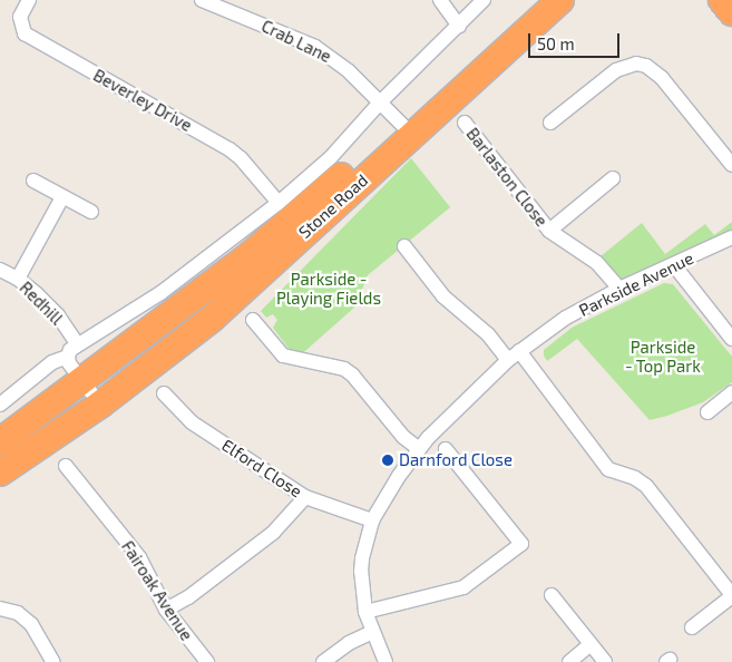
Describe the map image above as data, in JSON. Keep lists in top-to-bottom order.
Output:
{
  "streets": {
    "highway": ["Stone Road"],
    "street": [
      "Crab Lane",
      "Beverley Drive",
      "Barlaston Close",
      "Parkside Avenue",
      "Redhill",
      "Elford Close",
      "Fairoak Avenue"
    ]
  },
  "crossings": [
    ["Crab Lane", "Stone Road"],
    ["Barlaston Close", "Parkside Avenue"],
    ["Parkside Avenue", "Elford Close"]
  ],
  "parks": ["Parkside - Playing Fields", "Parkside - Top Park"],
  "places": ["Darnford Close"],
  "scale_bar": "50 m"
}
